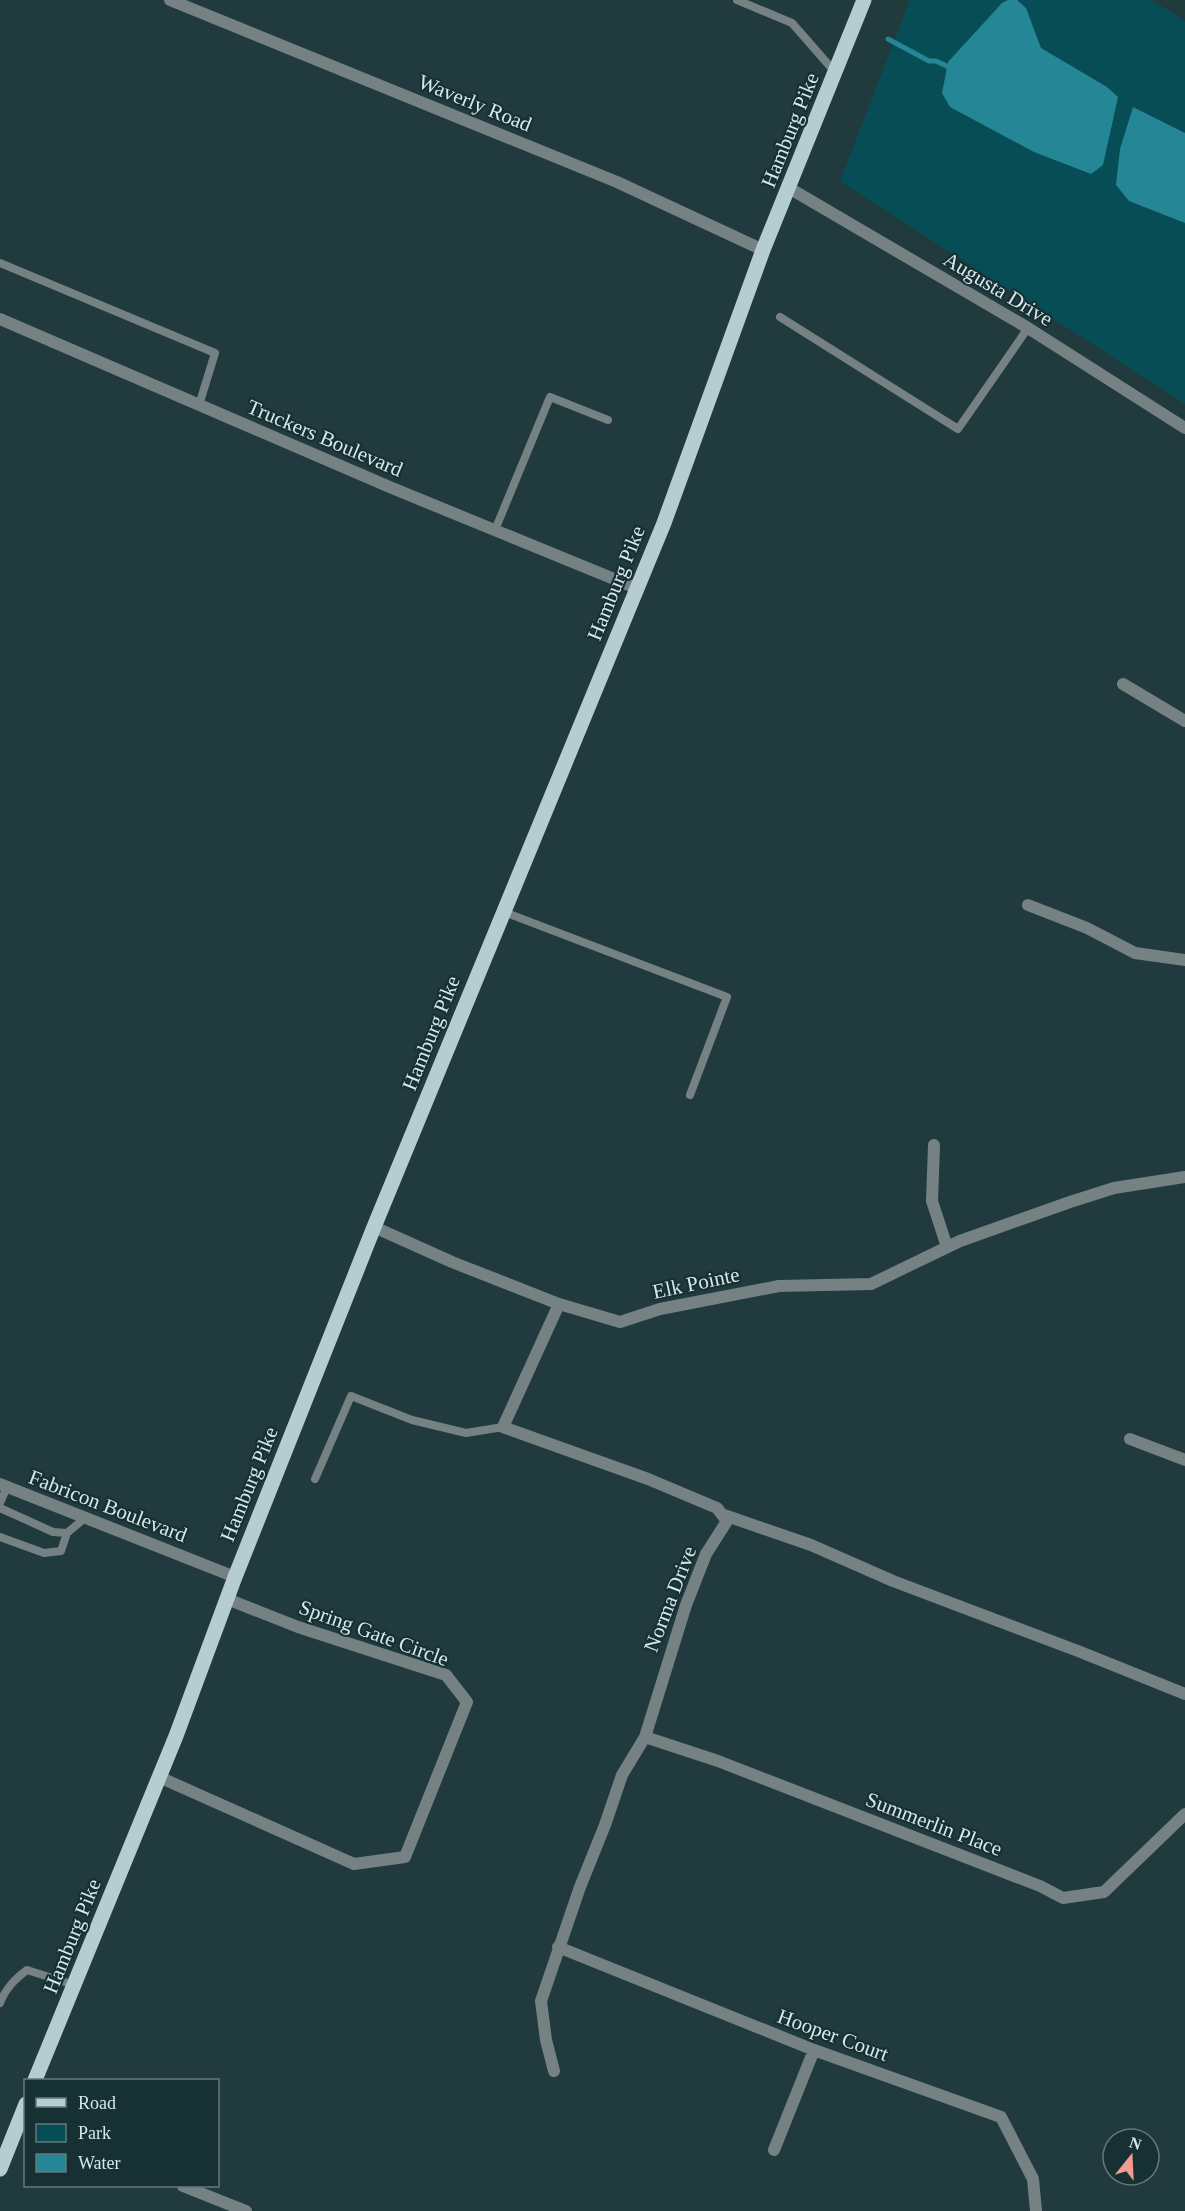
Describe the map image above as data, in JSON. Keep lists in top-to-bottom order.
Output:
{
  "streets": {
    "main road": ["Hamburg Pike"],
    "street": [
      "Waverly Road",
      "Augusta Drive",
      "Truckers Boulevard",
      "Elk Pointe",
      "Fabricon Boulevard",
      "Norma Drive",
      "Spring Gate Circle",
      "Summerlin Place",
      "Hooper Court"
    ]
  },
  "crossings": [
    ["Waverly Road", "Hamburg Pike"],
    ["Hamburg Pike", "Augusta Drive"],
    ["Hamburg Pike", "Truckers Boulevard"],
    ["Hamburg Pike", "Elk Pointe"],
    ["Hamburg Pike", "Fabricon Boulevard"],
    ["Hamburg Pike", "Spring Gate Circle"],
    ["Norma Drive", "Summerlin Place"],
    ["Norma Drive", "Hooper Court"]
  ],
  "legend": ["Road", "Park", "Water"],
  "north": "top"
}
